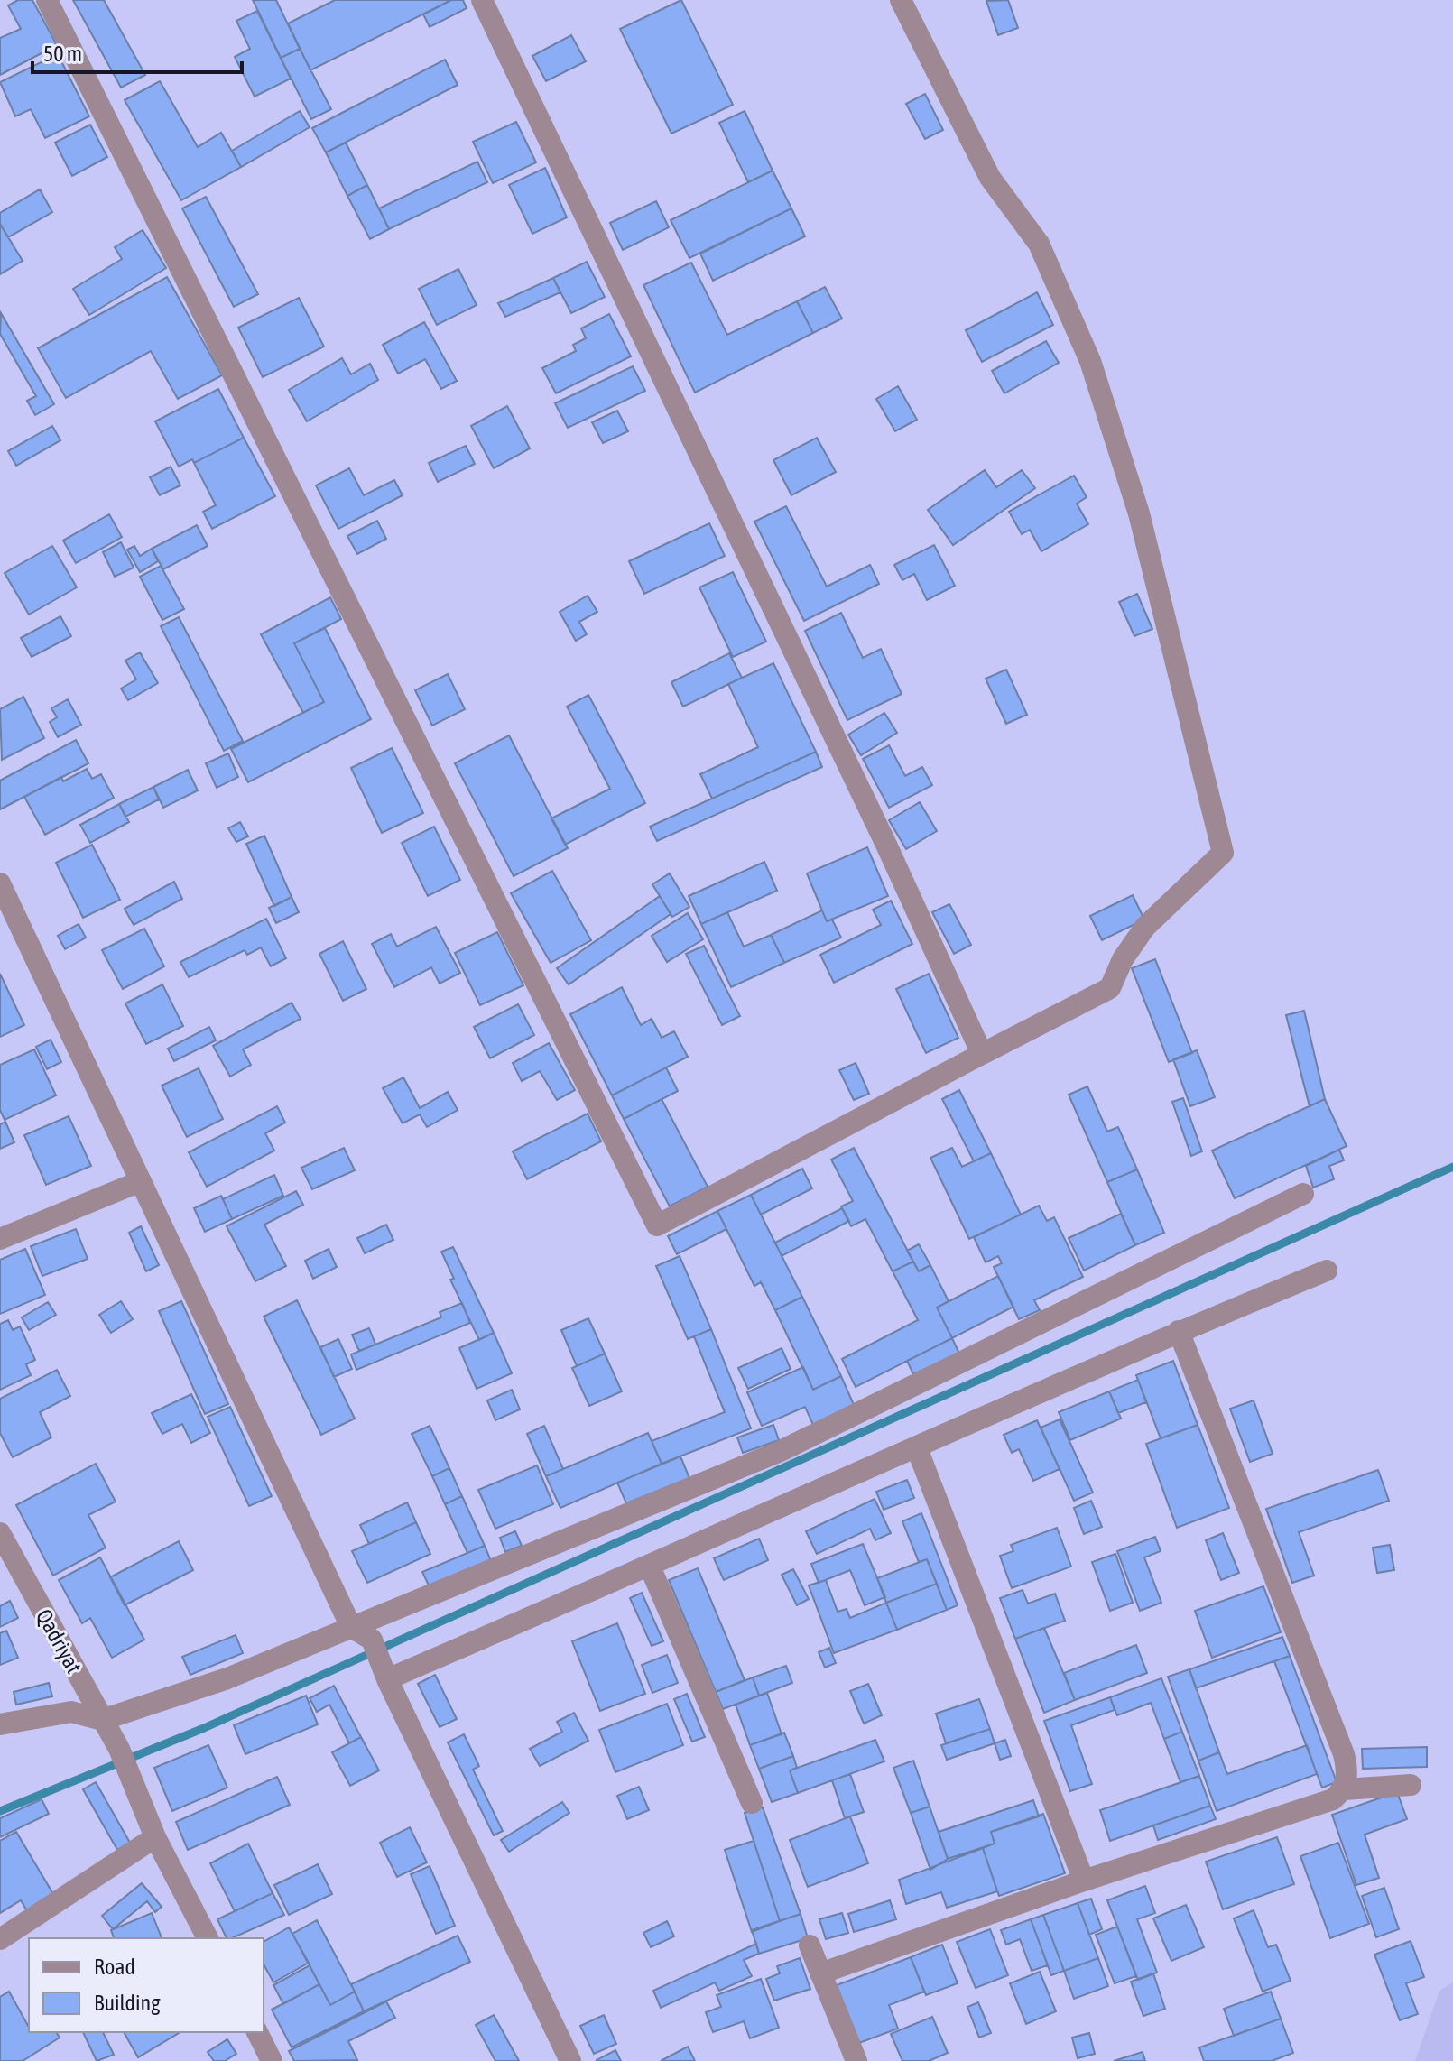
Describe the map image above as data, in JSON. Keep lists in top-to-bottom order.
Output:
{
  "streets": {
    "street": ["Qadriyat"]
  },
  "legend": ["Road", "Building"],
  "scale_bar": "50 m"
}
